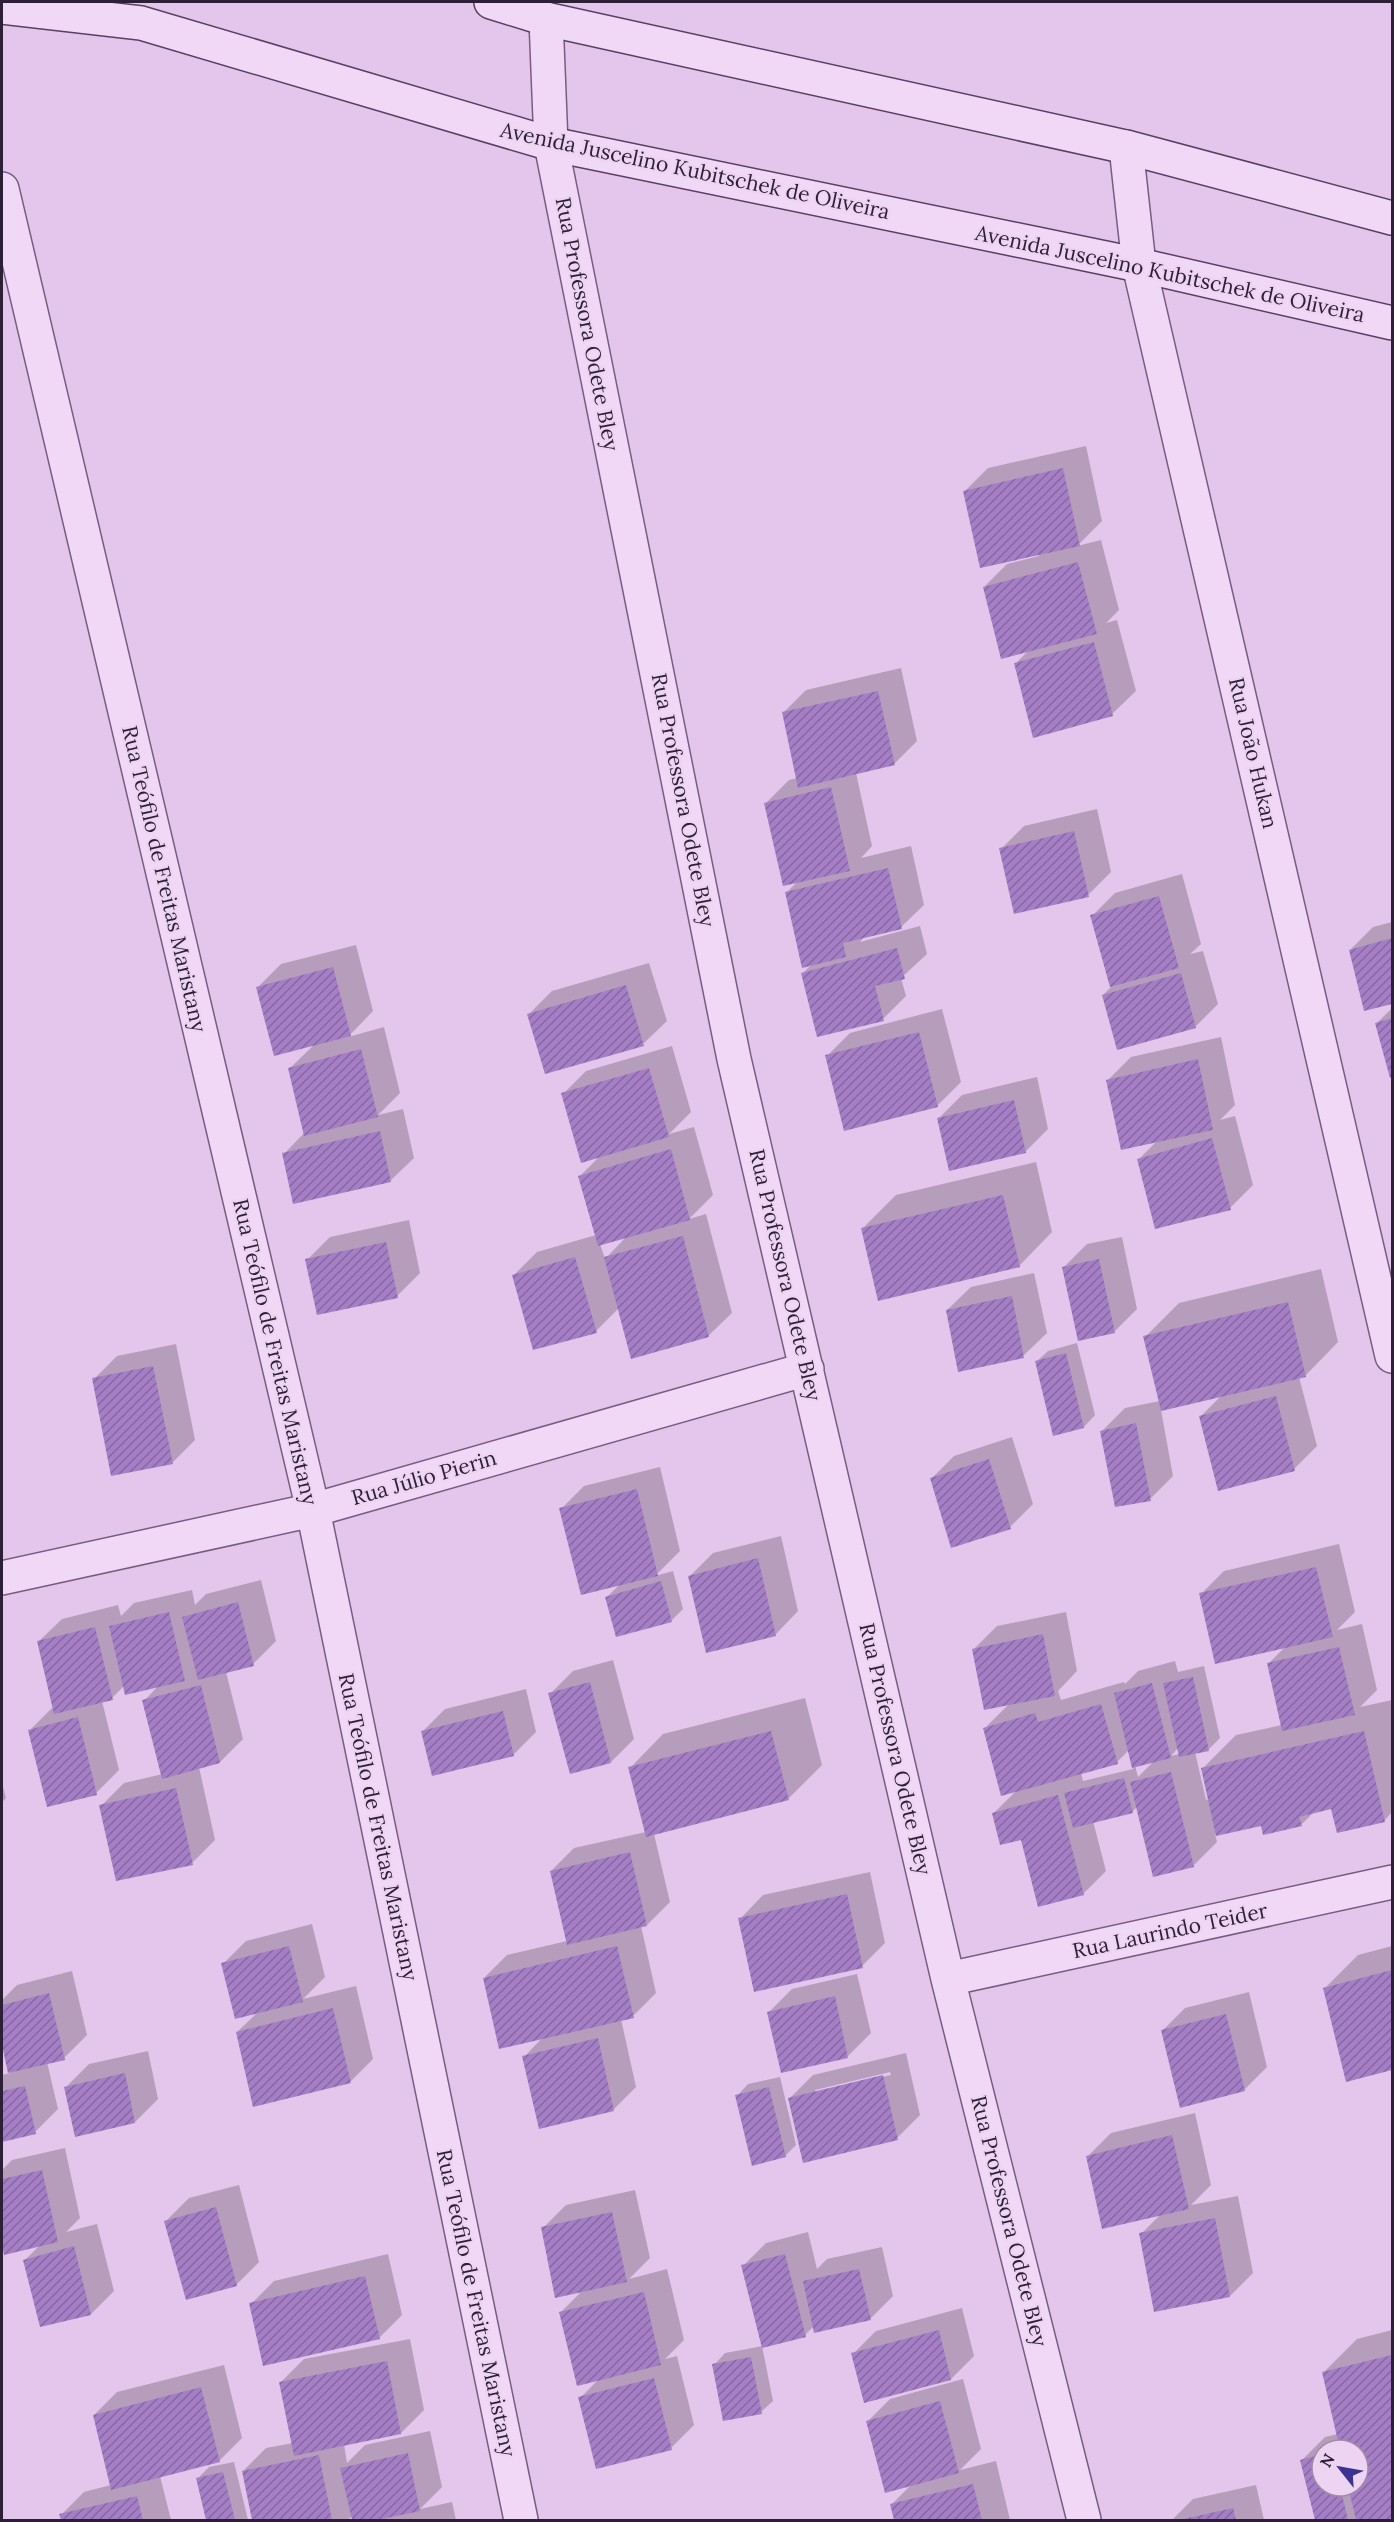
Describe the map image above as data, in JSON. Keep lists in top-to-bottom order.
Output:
{
  "streets": {
    "street": [
      "Avenida Juscelino Kubitschek de Oliveira",
      "Rua Professora Odete Bley",
      "Rua João Hukan",
      "Rua Teófilo de Freitas Maristany",
      "Rua Júlio Pierin",
      "Rua Laurindo Teider"
    ]
  },
  "crossings": [
    ["Avenida Juscelino Kubitschek de Oliveira", "Rua Professora Odete Bley"],
    ["Avenida Juscelino Kubitschek de Oliveira", "Rua João Hukan"],
    ["Rua Professora Odete Bley", "Rua Júlio Pierin"],
    ["Rua Professora Odete Bley", "Rua Laurindo Teider"],
    ["Rua Teófilo de Freitas Maristany", "Rua Júlio Pierin"]
  ],
  "north": "top left"
}
